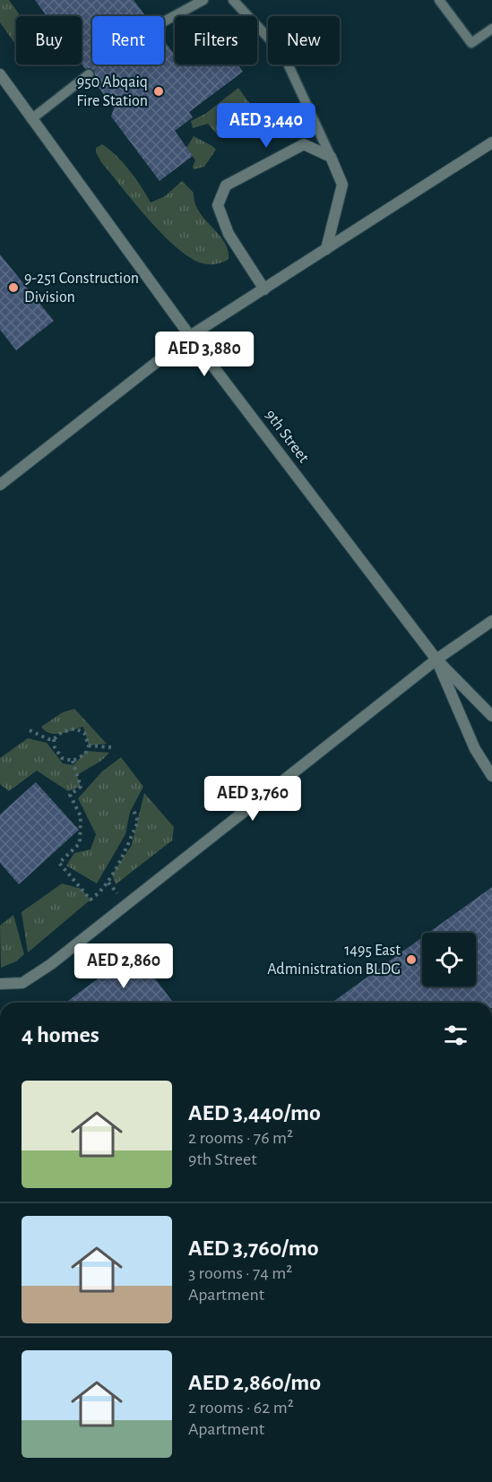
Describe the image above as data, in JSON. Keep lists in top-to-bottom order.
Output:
{
  "streets": {
    "street": ["9th Street"]
  },
  "places": ["950 Abqaiq Fire Station", "9-251 Construction Division", "1495 East Administration BLDG"],
  "page": {
    "chip": [
      "Buy",
      "Rent",
      "Filters",
      "New"
    ],
    "price": [
      "AED 3,440",
      "AED 3,880",
      "AED 3,760",
      "AED 2,860"
    ],
    "heading": "4 homes",
    "list": [
      {
        "name": "AED 3,440/mo",
        "note": "2 rooms · 76 m² · 9th Street"
      },
      {
        "name": "AED 3,760/mo",
        "note": "3 rooms · 74 m² · Apartment"
      },
      {
        "name": "AED 2,860/mo",
        "note": "2 rooms · 62 m² · Apartment"
      }
    ]
  }
}
